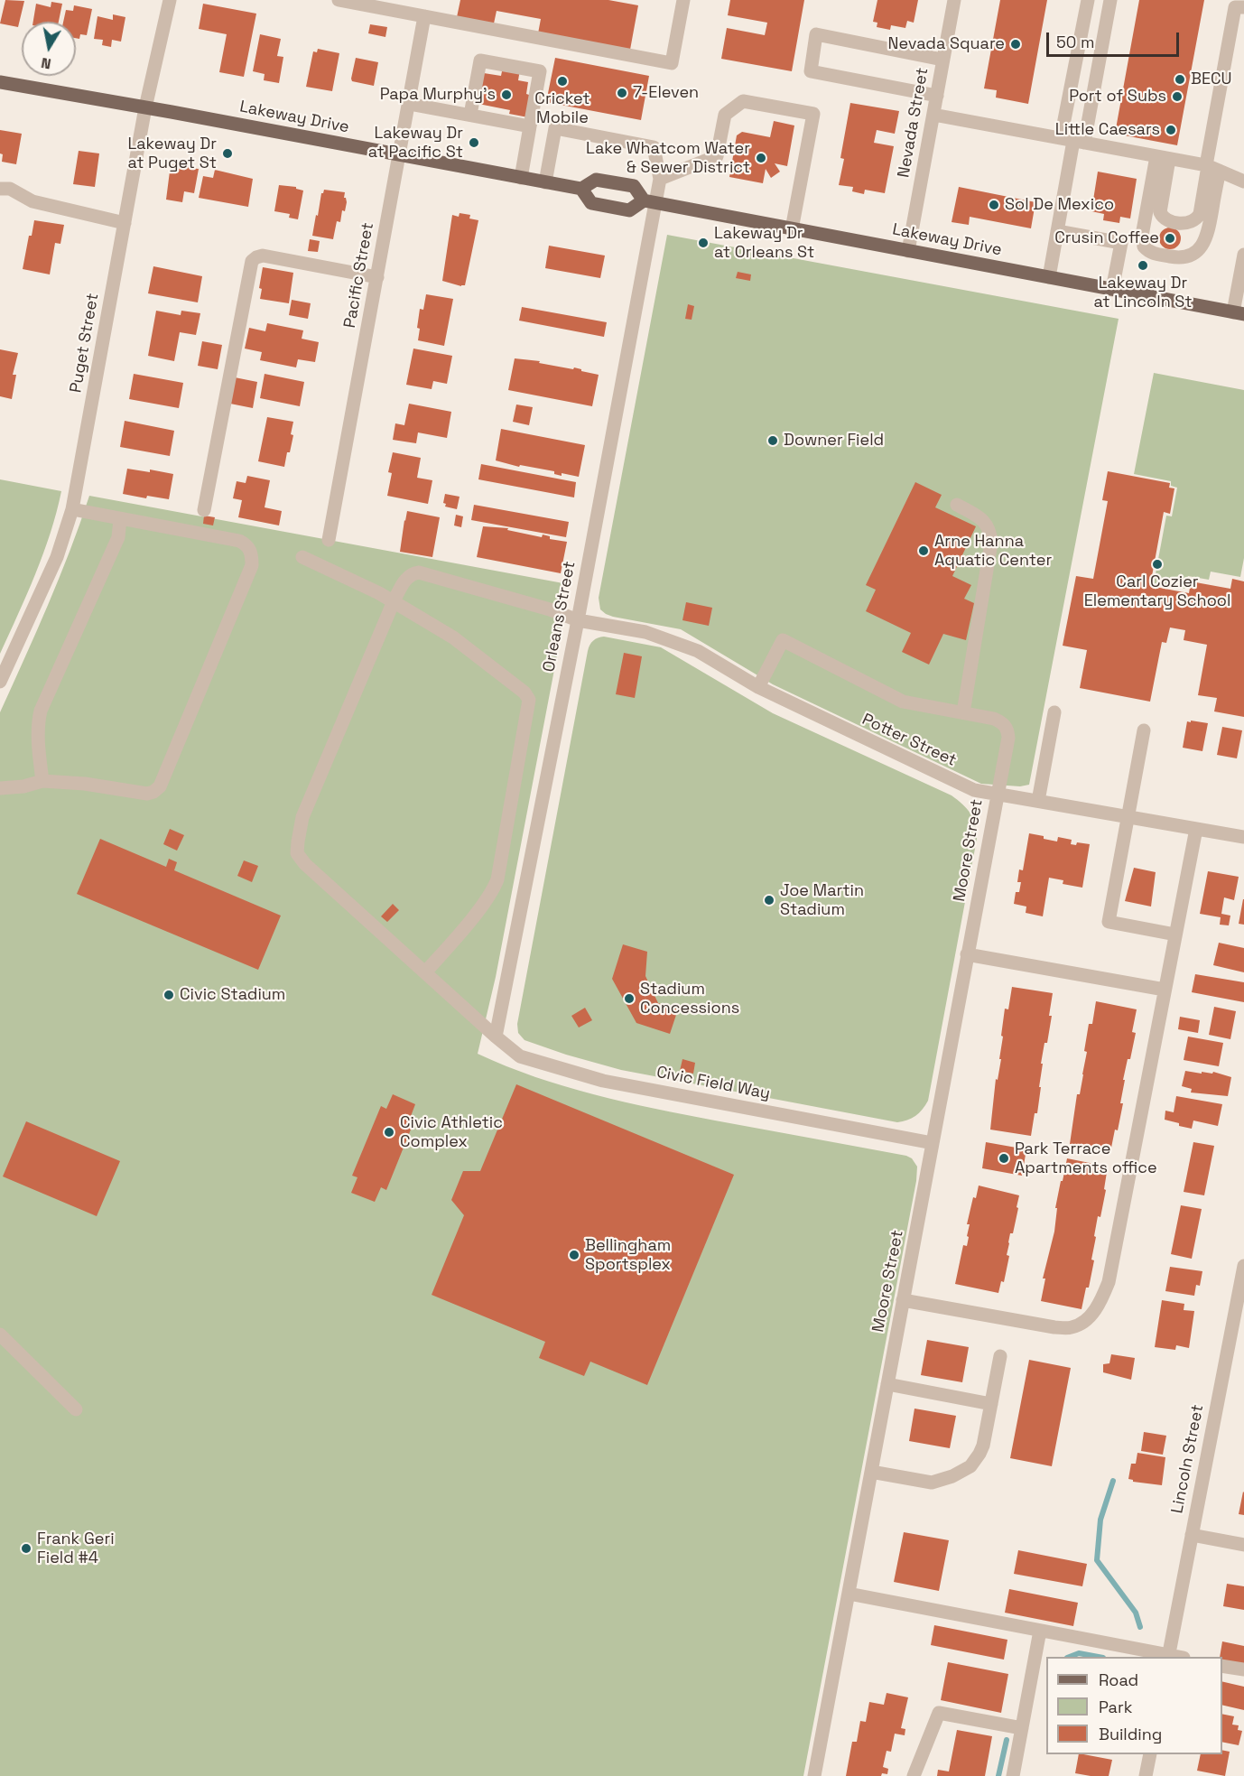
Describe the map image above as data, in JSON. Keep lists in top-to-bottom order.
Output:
{
  "streets": {
    "main road": ["Lakeway Drive"],
    "street": [
      "Nevada Street",
      "Pacific Street",
      "Puget Street",
      "Orleans Street",
      "Potter Street",
      "Moore Street",
      "Civic Field Way",
      "Lincoln Street"
    ]
  },
  "crossings": [
    ["Lakeway Drive", "Nevada Street"],
    ["Lakeway Drive", "Pacific Street"],
    ["Lakeway Drive", "Puget Street"],
    ["Lakeway Drive", "Orleans Street"],
    ["Orleans Street", "Potter Street"],
    ["Orleans Street", "Civic Field Way"],
    ["Potter Street", "Moore Street"],
    ["Potter Street", "Civic Field Way"],
    ["Moore Street", "Civic Field Way"]
  ],
  "places": [
    "Nevada Square",
    "BECU",
    "Cricket Mobile",
    "7-Eleven",
    "Papa Murphy's",
    "Port of Subs",
    "Little Caesars",
    "Lakeway Dr at Pacific St",
    "Lakeway Dr at Puget St",
    "Lake Whatcom Water & Sewer District",
    "Sol De Mexico",
    "Crusin Coffee",
    "Lakeway Dr at Orleans St",
    "Lakeway Dr at Lincoln St",
    "Downer Field",
    "Arne Hanna Aquatic Center",
    "Carl Cozier Elementary School",
    "Joe Martin Stadium",
    "Civic Stadium",
    "Stadium Concessions",
    "Civic Athletic Complex",
    "Park Terrace Apartments office",
    "Bellingham Sportsplex",
    "Frank Geri Field #4"
  ],
  "legend": ["Road", "Park", "Building"],
  "scale_bar": "50 m",
  "north": "bottom"
}
